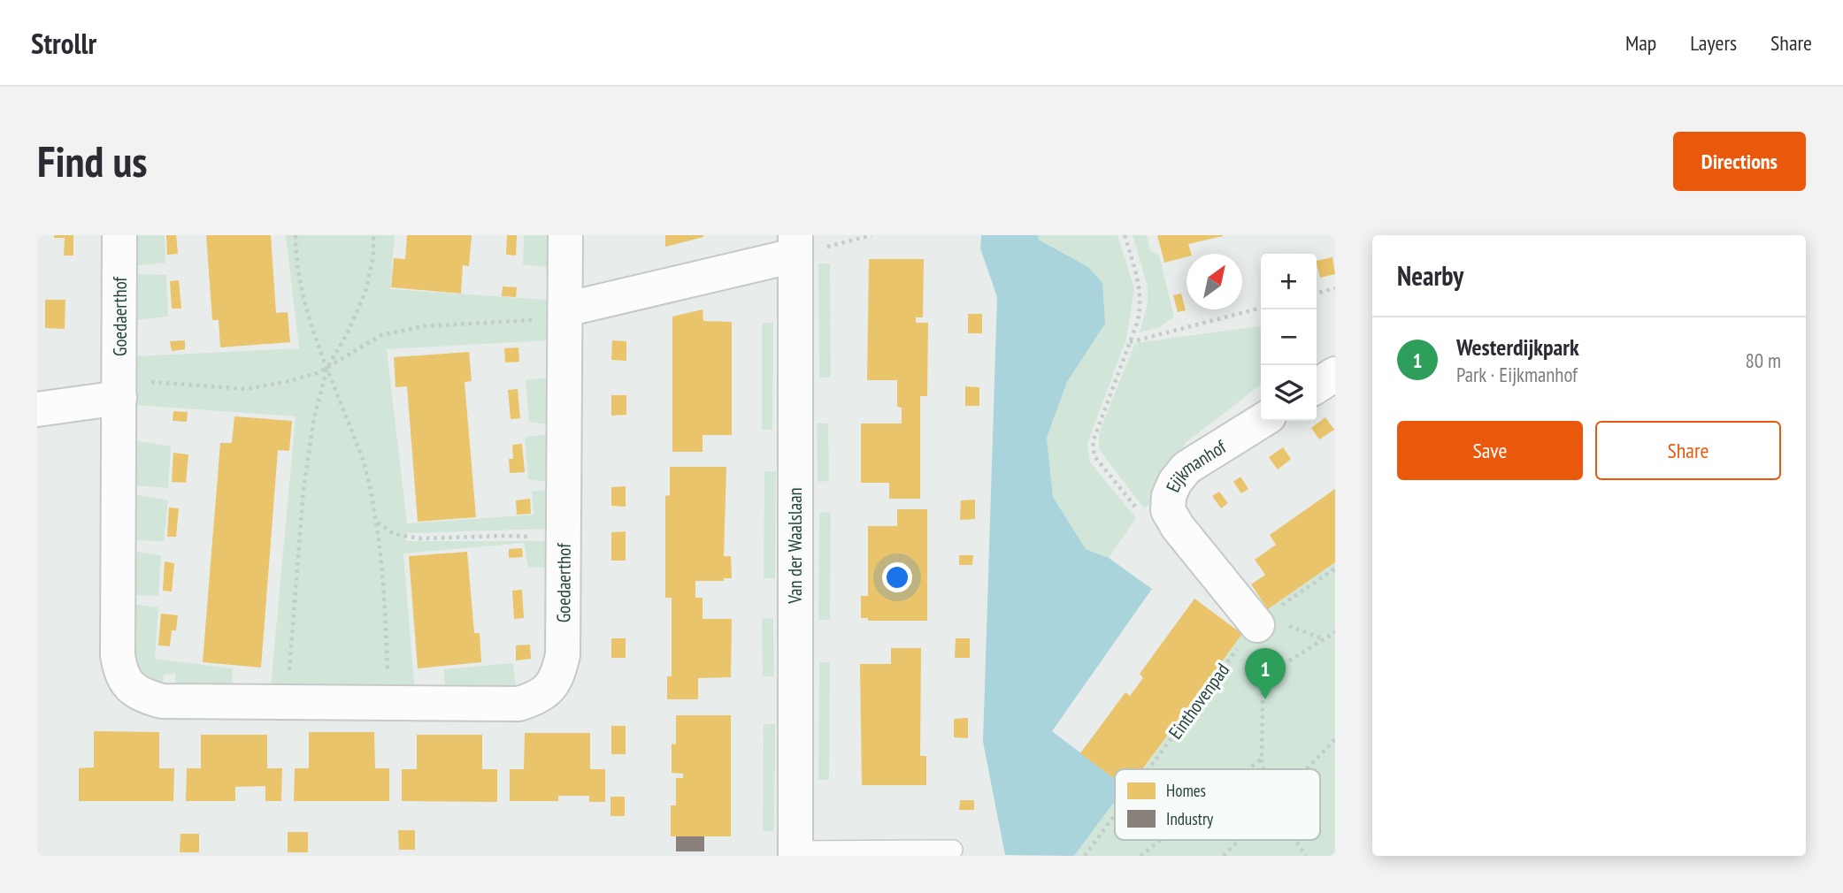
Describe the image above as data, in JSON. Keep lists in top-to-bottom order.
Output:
{
  "streets": {
    "street": ["Goedaerthof", "Eijkmanhof", "Van der Waalslaan"],
    "path": ["Einthovenpad"]
  },
  "crossings": [
    ["Eijkmanhof", "Einthovenpad"]
  ],
  "legend": ["Homes", "Industry"],
  "north": "top right",
  "page": {
    "header": "Strollr",
    "nav": ["Map", "Layers", "Share"],
    "buttons": [
      "Directions",
      ["Save", "Share"]
    ],
    "title": "Find us",
    "heading": "Nearby",
    "map_buttons": ["+", "−"],
    "list": [
      {
        "mark": "1",
        "name": "Westerdijkpark",
        "note": "Park · Eijkmanhof",
        "value": "80 m"
      }
    ],
    "pins": "1"
  }
}
